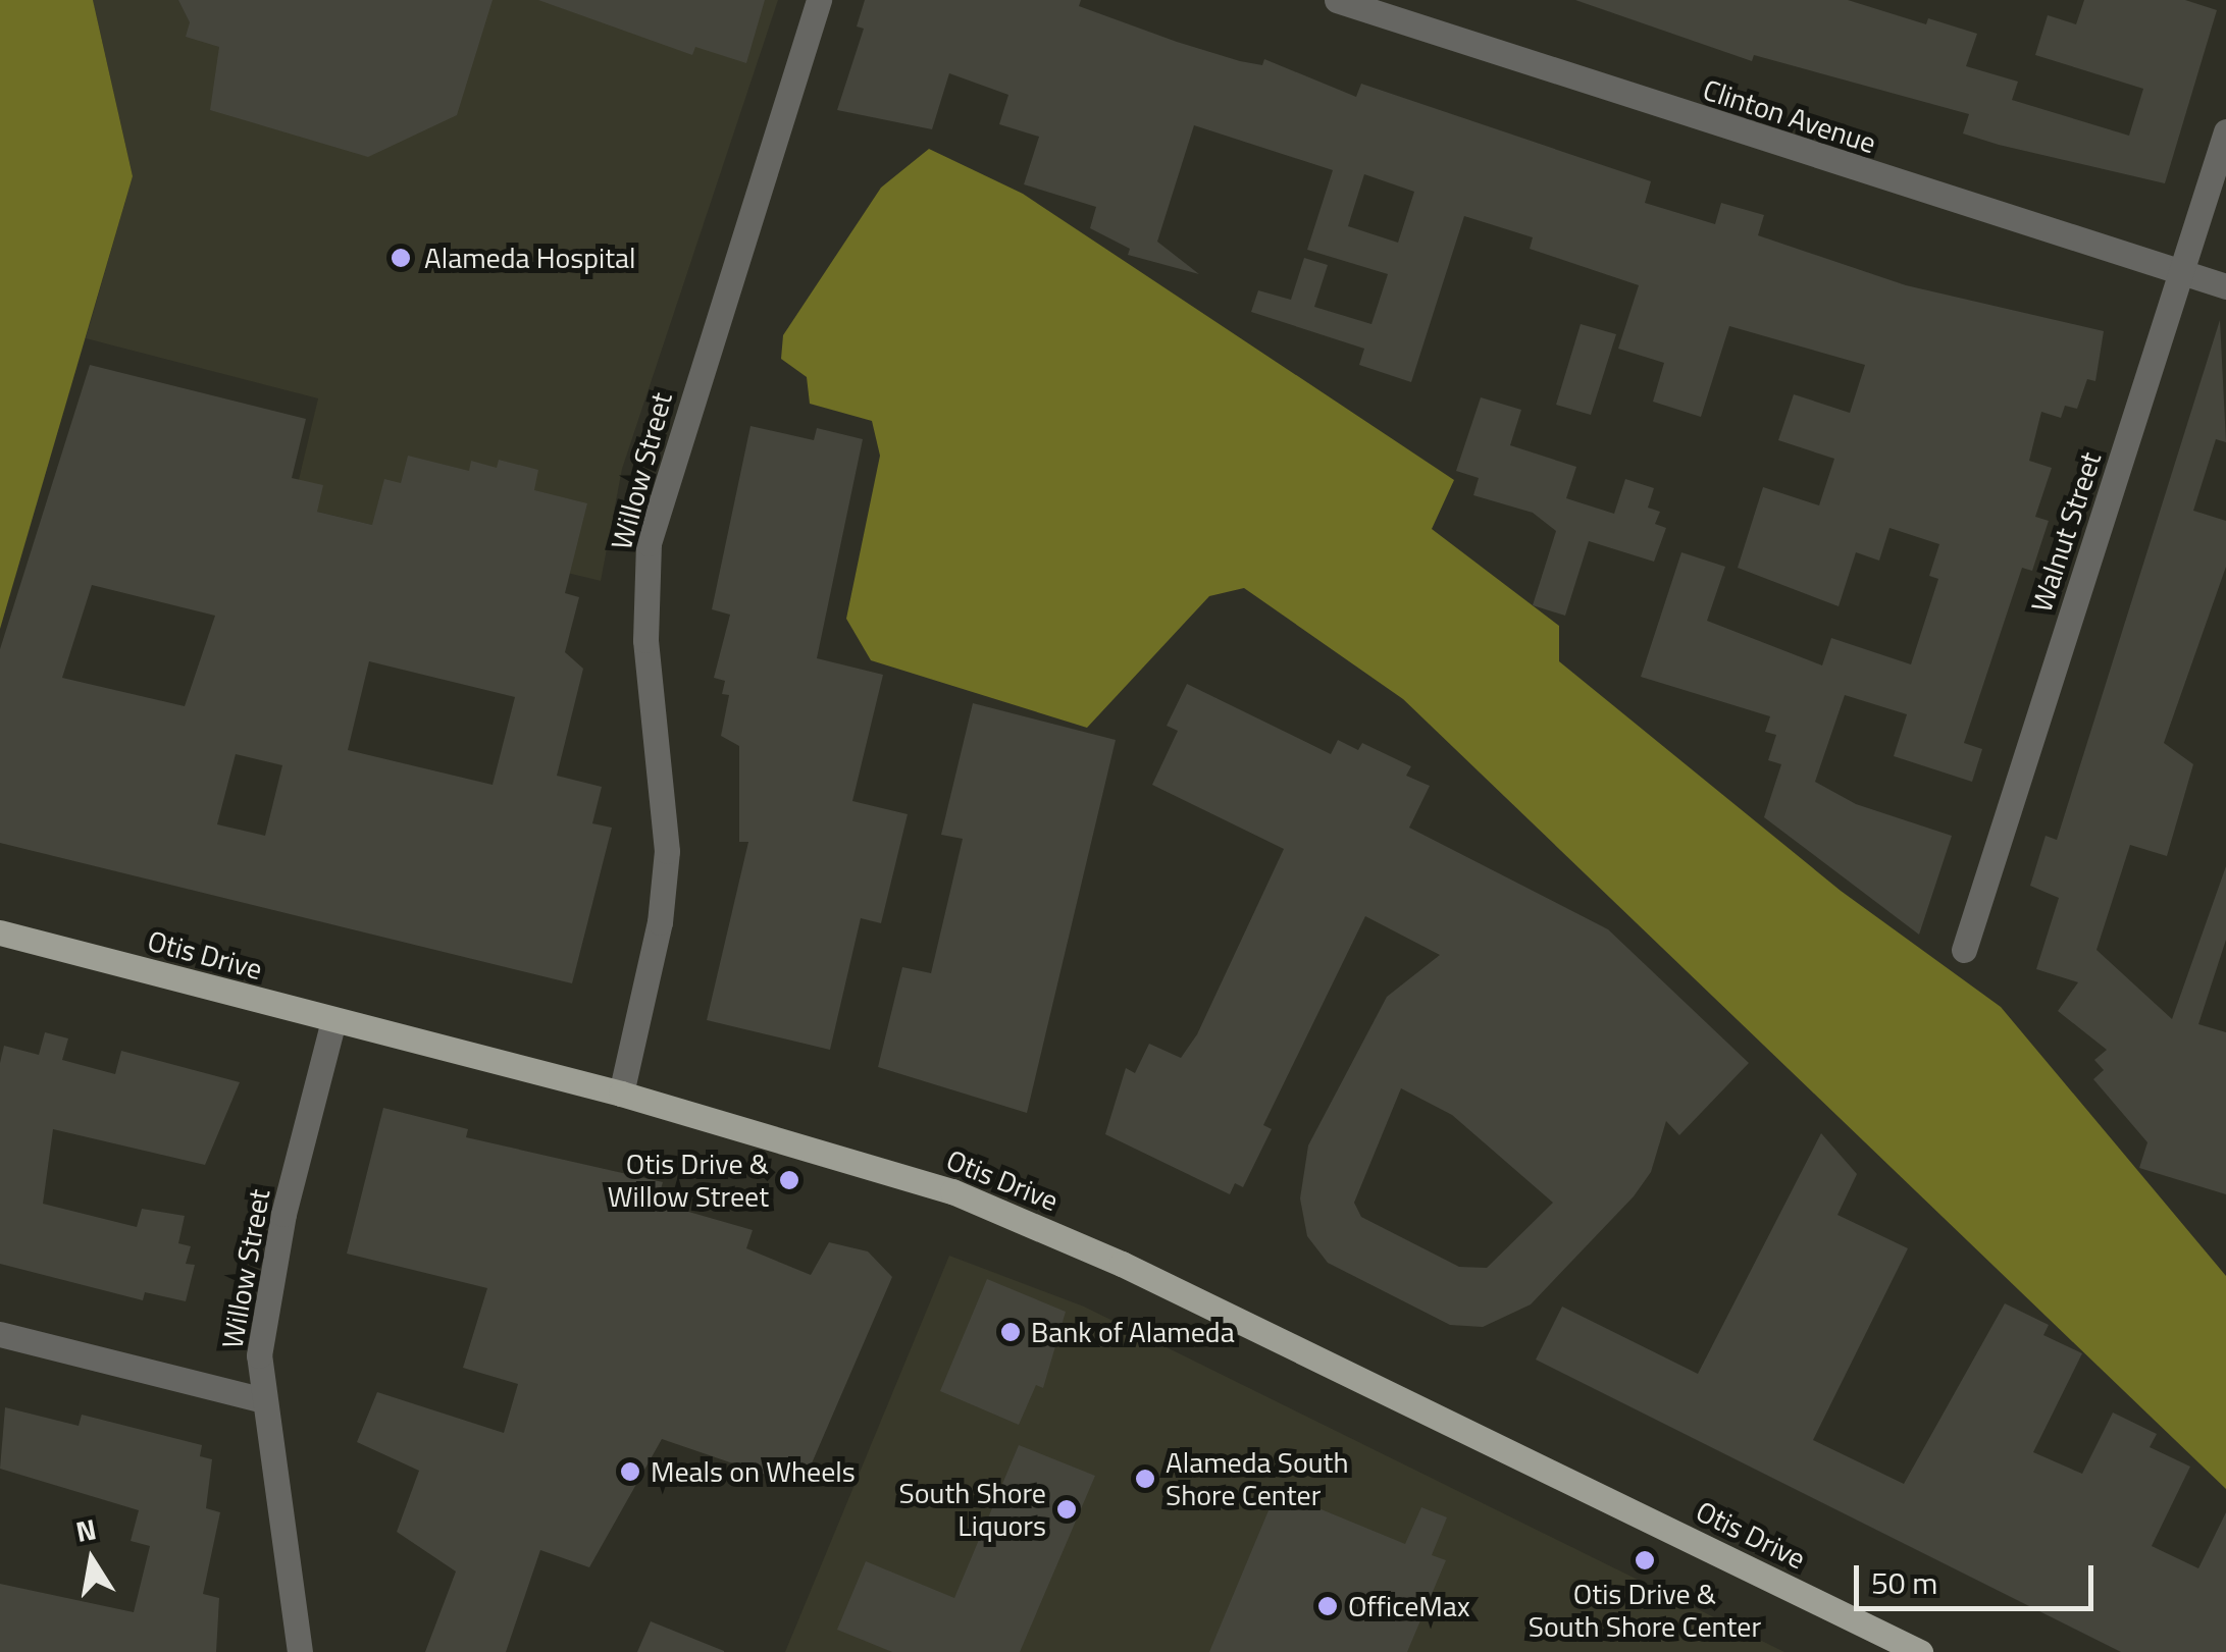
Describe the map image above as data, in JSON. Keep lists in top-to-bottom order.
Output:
{
  "streets": {
    "main road": ["Otis Drive"],
    "street": ["Clinton Avenue", "Willow Street", "Walnut Street"]
  },
  "crossings": [
    ["Clinton Avenue", "Walnut Street"],
    ["Willow Street", "Otis Drive"]
  ],
  "places": [
    "Alameda Hospital",
    "Otis Drive & Willow Street",
    "Bank of Alameda",
    "Meals on Wheels",
    "Alameda South Shore Center",
    "South Shore Liquors",
    "Otis Drive & South Shore Center",
    "OfficeMax"
  ],
  "scale_bar": "50 m",
  "north": "top"
}
